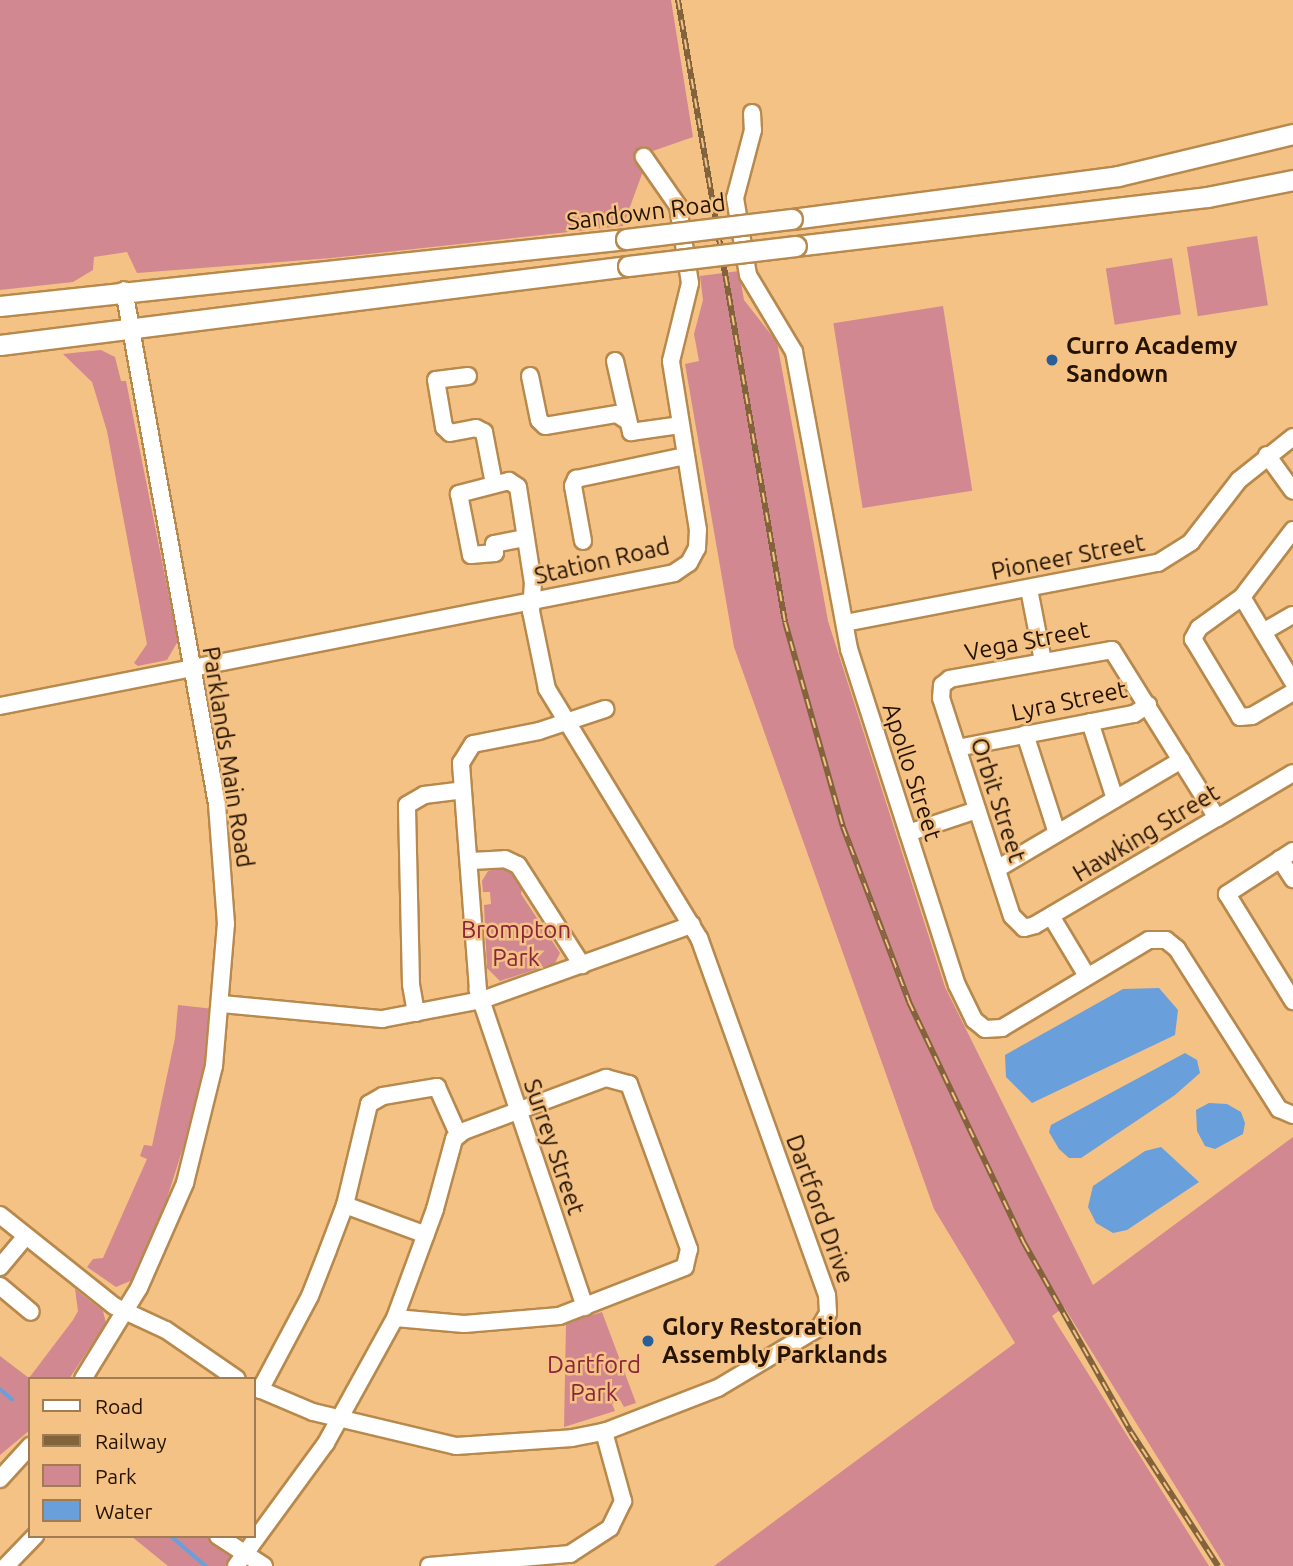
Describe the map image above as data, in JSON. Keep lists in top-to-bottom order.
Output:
{
  "streets": {
    "main road": ["Sandown Road"],
    "street": [
      "Pioneer Street",
      "Station Road",
      "Vega Street",
      "Lyra Street",
      "Parklands Main Road",
      "Apollo Street",
      "Orbit Street",
      "Hawking Street",
      "Surrey Street",
      "Dartford Drive"
    ]
  },
  "crossings": [
    ["Sandown Road", "Parklands Main Road"],
    ["Pioneer Street", "Apollo Street"],
    ["Station Road", "Parklands Main Road"],
    ["Station Road", "Dartford Drive"],
    ["Vega Street", "Lyra Street"],
    ["Vega Street", "Orbit Street"],
    ["Lyra Street", "Orbit Street"],
    ["Orbit Street", "Hawking Street"],
    ["Surrey Street", "Dartford Drive"]
  ],
  "parks": ["Brompton Park", "Dartford Park"],
  "places": ["Curro Academy Sandown", "Glory Restoration Assembly Parklands"],
  "legend": [
    "Road",
    "Railway",
    "Park",
    "Water"
  ]
}
